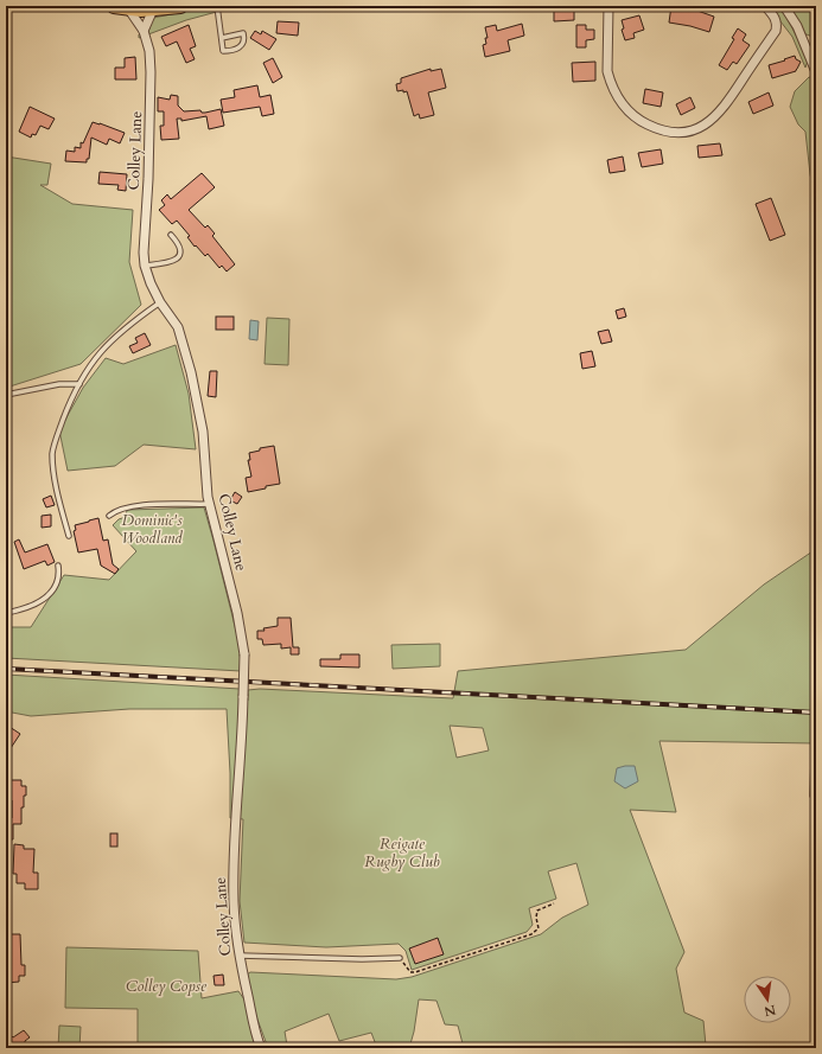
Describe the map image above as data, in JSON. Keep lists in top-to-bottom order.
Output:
{
  "streets": {
    "street": ["Colley Lane"]
  },
  "parks": ["Dominic's Woodland", "Reigate Rugby Club", "Colley Copse"],
  "north": "bottom"
}
